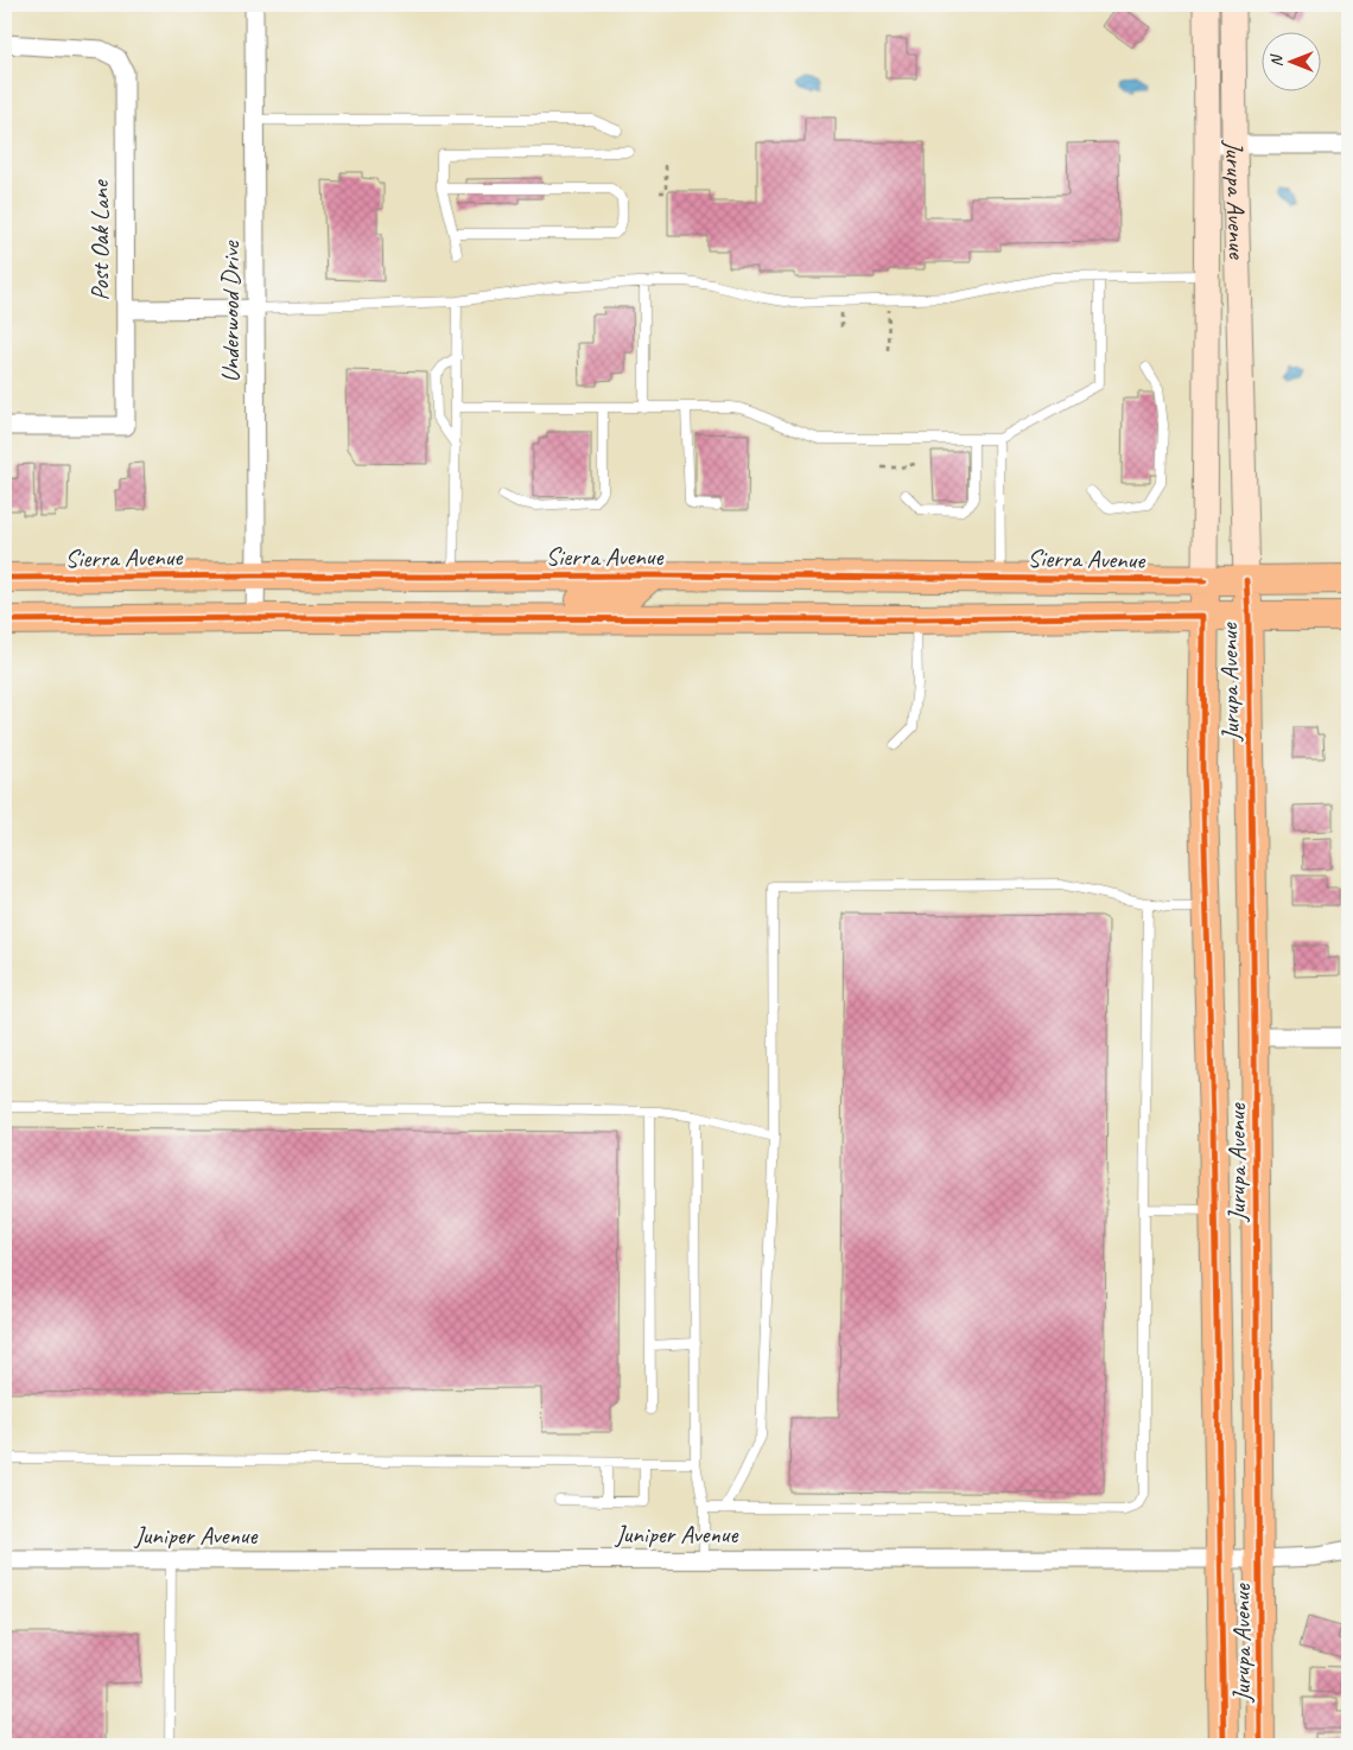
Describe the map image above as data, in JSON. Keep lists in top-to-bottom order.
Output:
{
  "streets": {
    "main road": ["Jurupa Avenue", "Sierra Avenue"],
    "street": ["Post Oak Lane", "Underwood Drive", "Juniper Avenue"]
  },
  "crossings": [
    ["Jurupa Avenue", "Sierra Avenue"],
    ["Jurupa Avenue", "Juniper Avenue"],
    ["Underwood Drive", "Sierra Avenue"]
  ],
  "north": "left"
}
